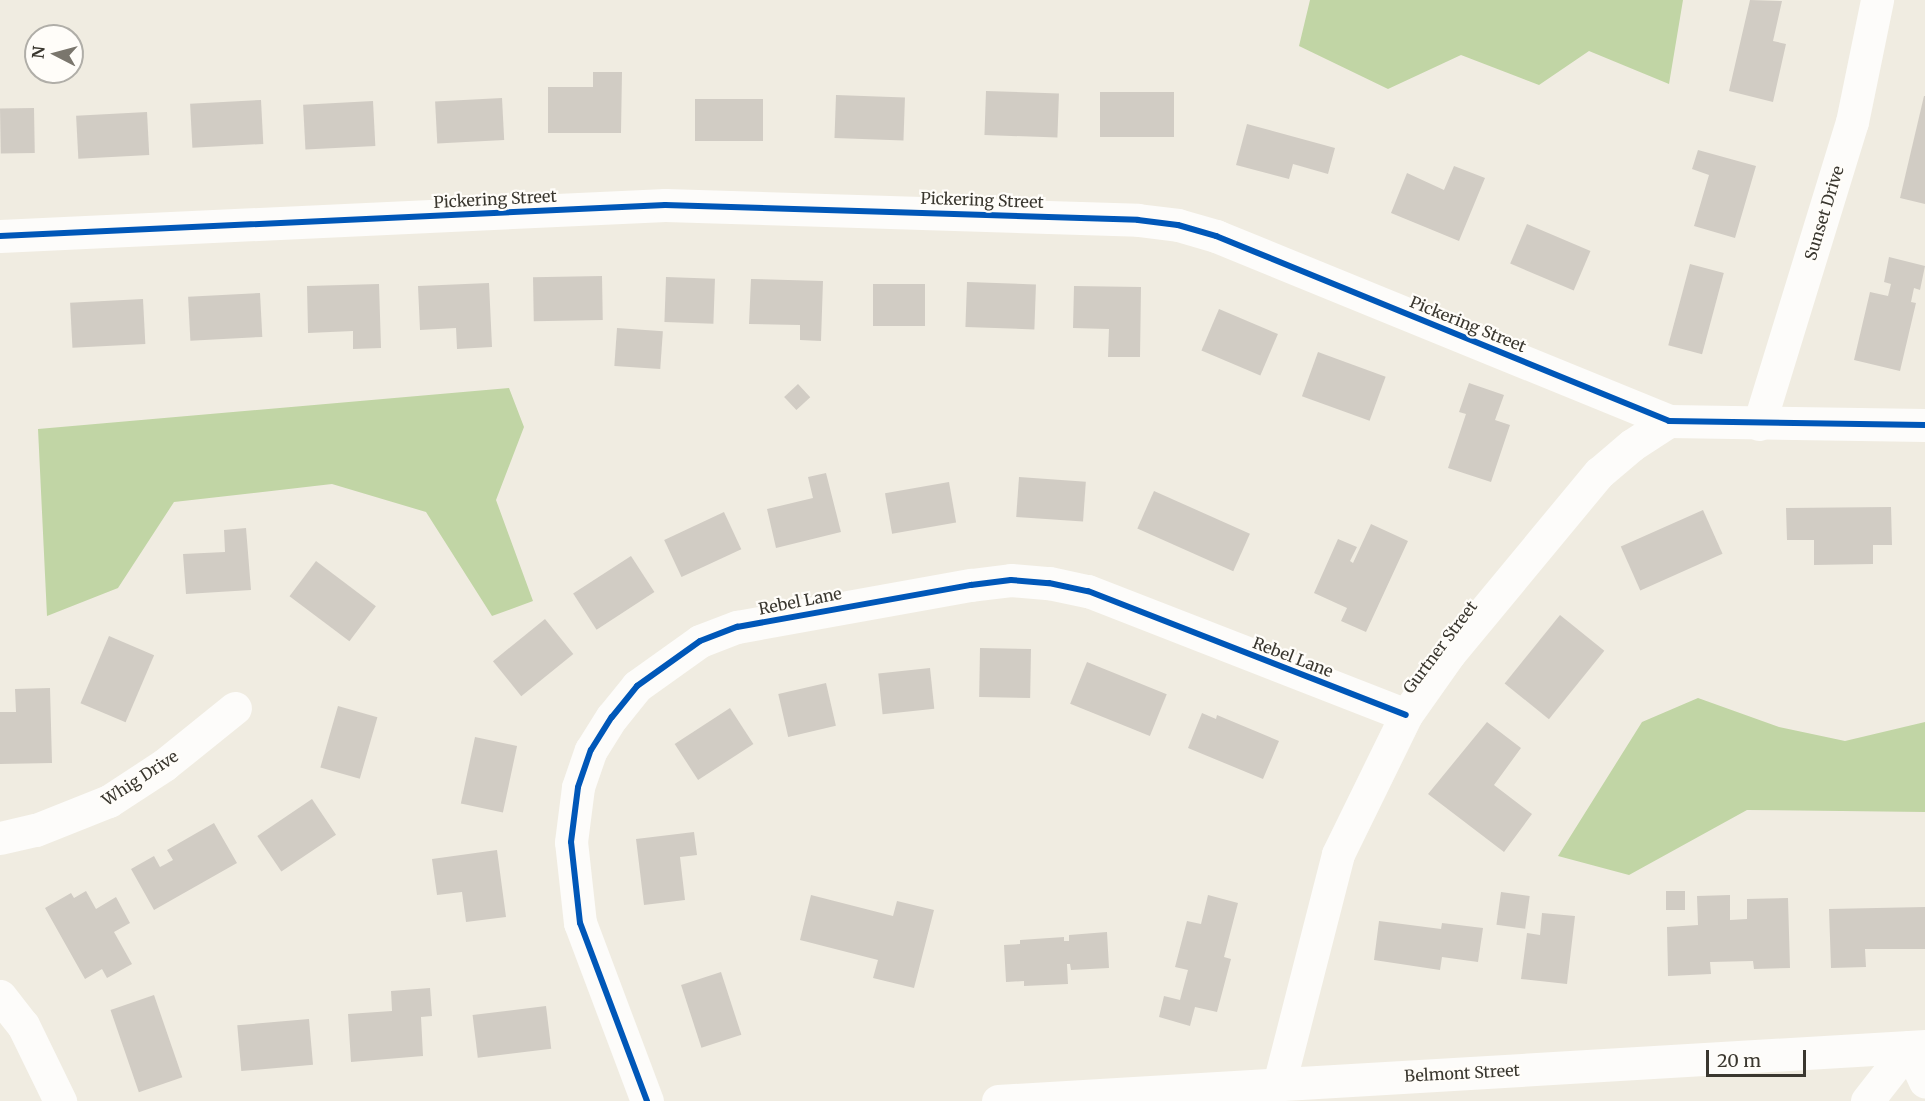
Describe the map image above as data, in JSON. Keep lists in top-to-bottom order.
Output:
{
  "streets": {
    "street": [
      "Pickering Street",
      "Sunset Drive",
      "Rebel Lane",
      "Gurtner Street",
      "Whig Drive",
      "Belmont Street"
    ]
  },
  "crossings": [
    ["Pickering Street", "Sunset Drive"],
    ["Pickering Street", "Gurtner Street"],
    ["Rebel Lane", "Gurtner Street"],
    ["Gurtner Street", "Belmont Street"]
  ],
  "scale_bar": "20 m",
  "north": "left"
}
